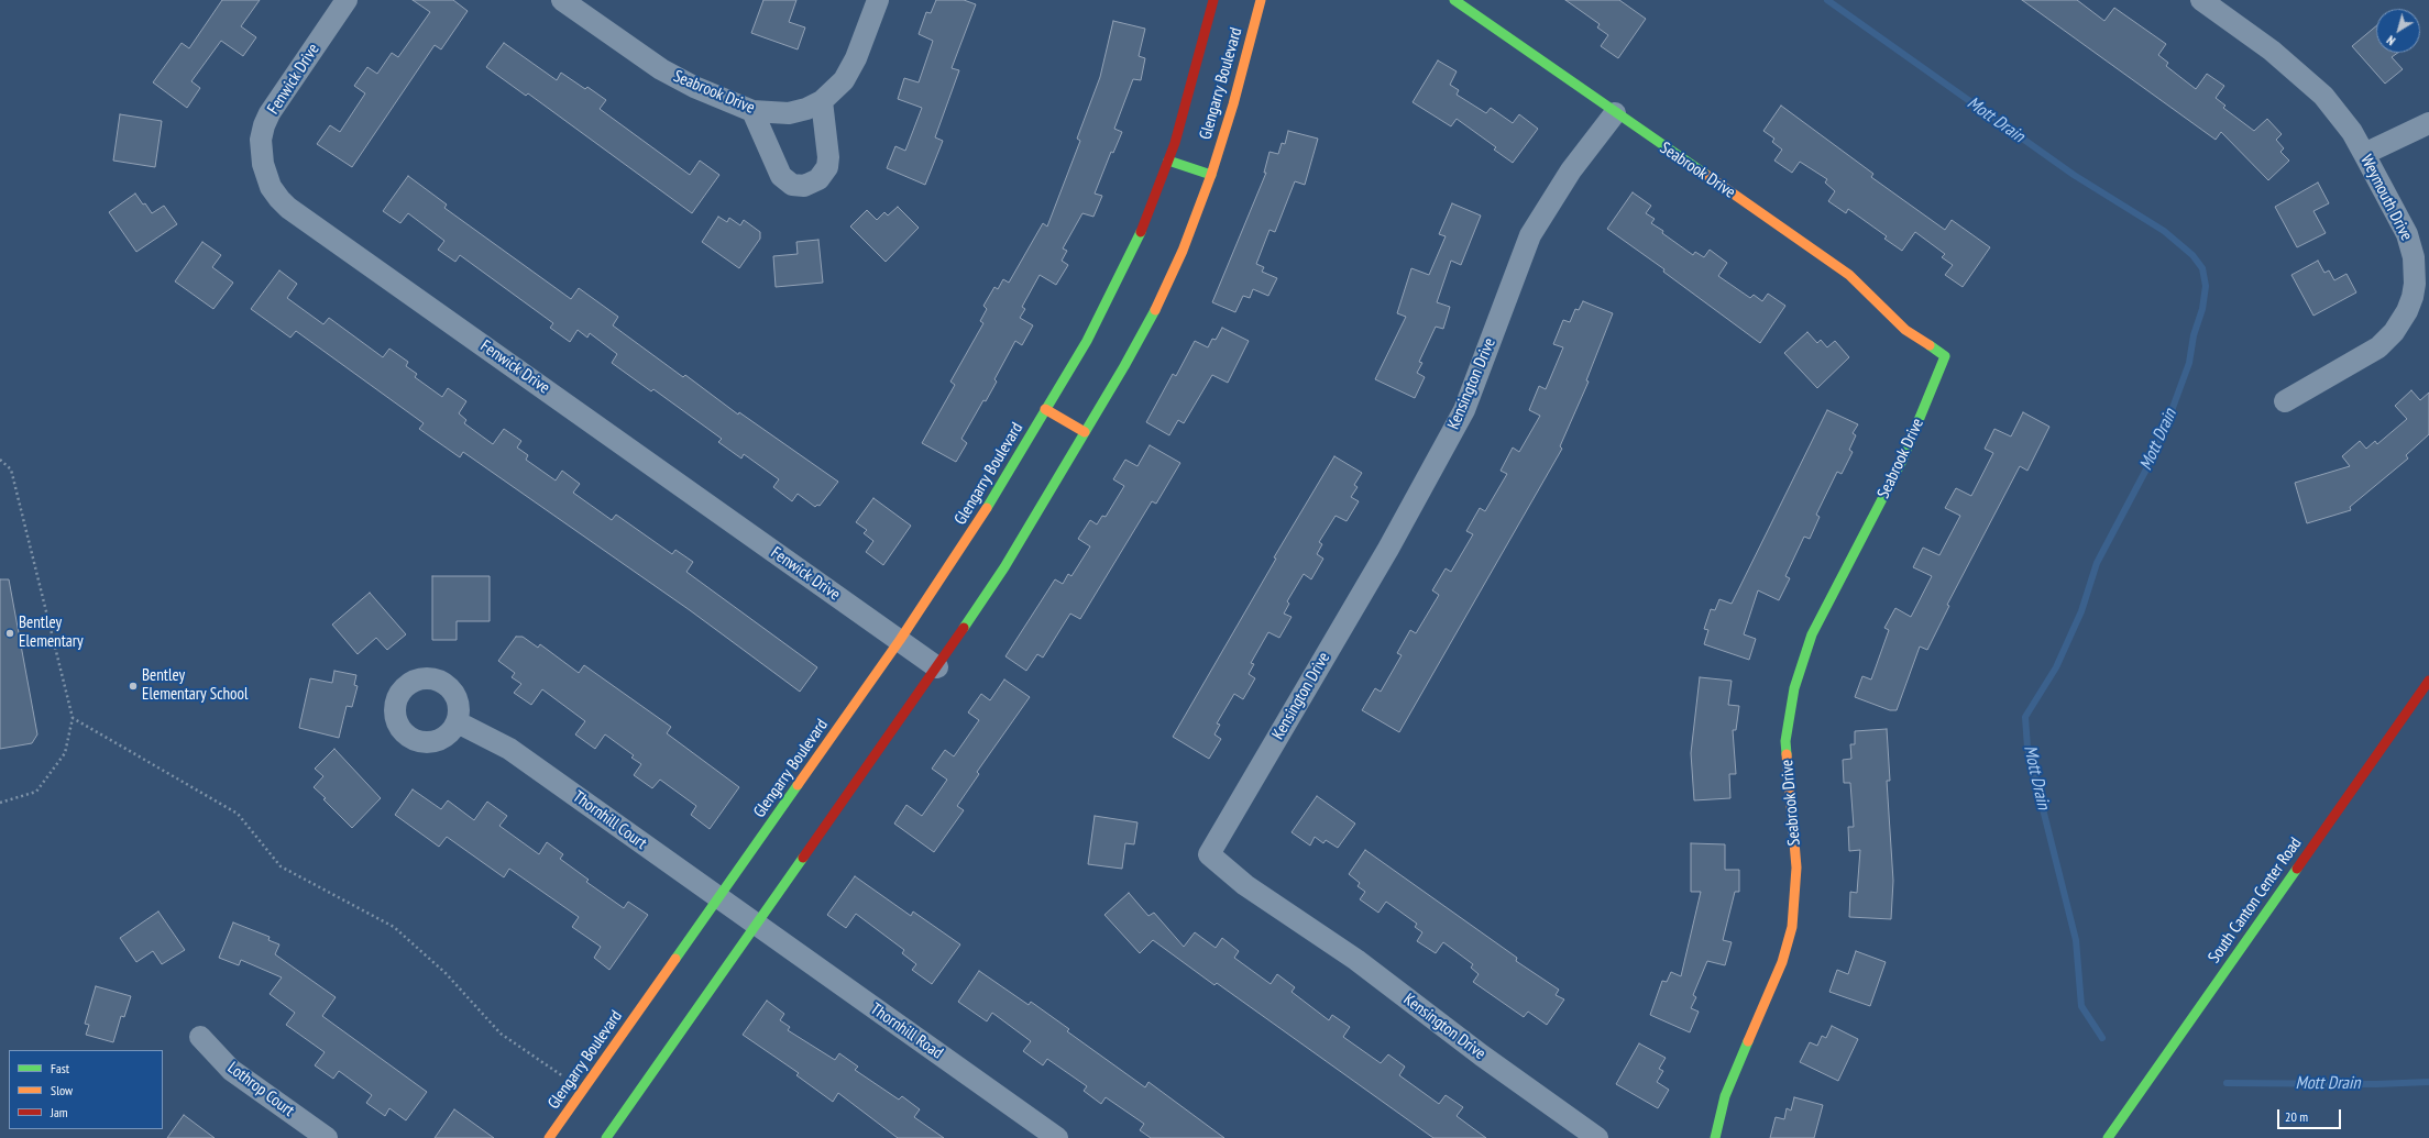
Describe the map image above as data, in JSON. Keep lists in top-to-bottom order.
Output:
{
  "streets": {
    "street": [
      "Fenwick Drive",
      "Glengarry Boulevard",
      "Seabrook Drive",
      "Weymouth Drive",
      "Kensington Drive",
      "Thornhill Court",
      "South Canton Center Road",
      "Thornhill Road",
      "Lothrop Court"
    ]
  },
  "crossings": [
    ["Fenwick Drive", "Glengarry Boulevard"],
    ["Glengarry Boulevard", "Thornhill Court"],
    ["Glengarry Boulevard", "Thornhill Road"],
    ["Seabrook Drive", "Kensington Drive"],
    ["Thornhill Court", "Thornhill Road"]
  ],
  "water": ["Mott Drain"],
  "places": ["Bentley Elementary", "Bentley Elementary School"],
  "legend": ["Fast", "Slow", "Jam"],
  "scale_bar": "20 m",
  "north": "bottom left"
}
